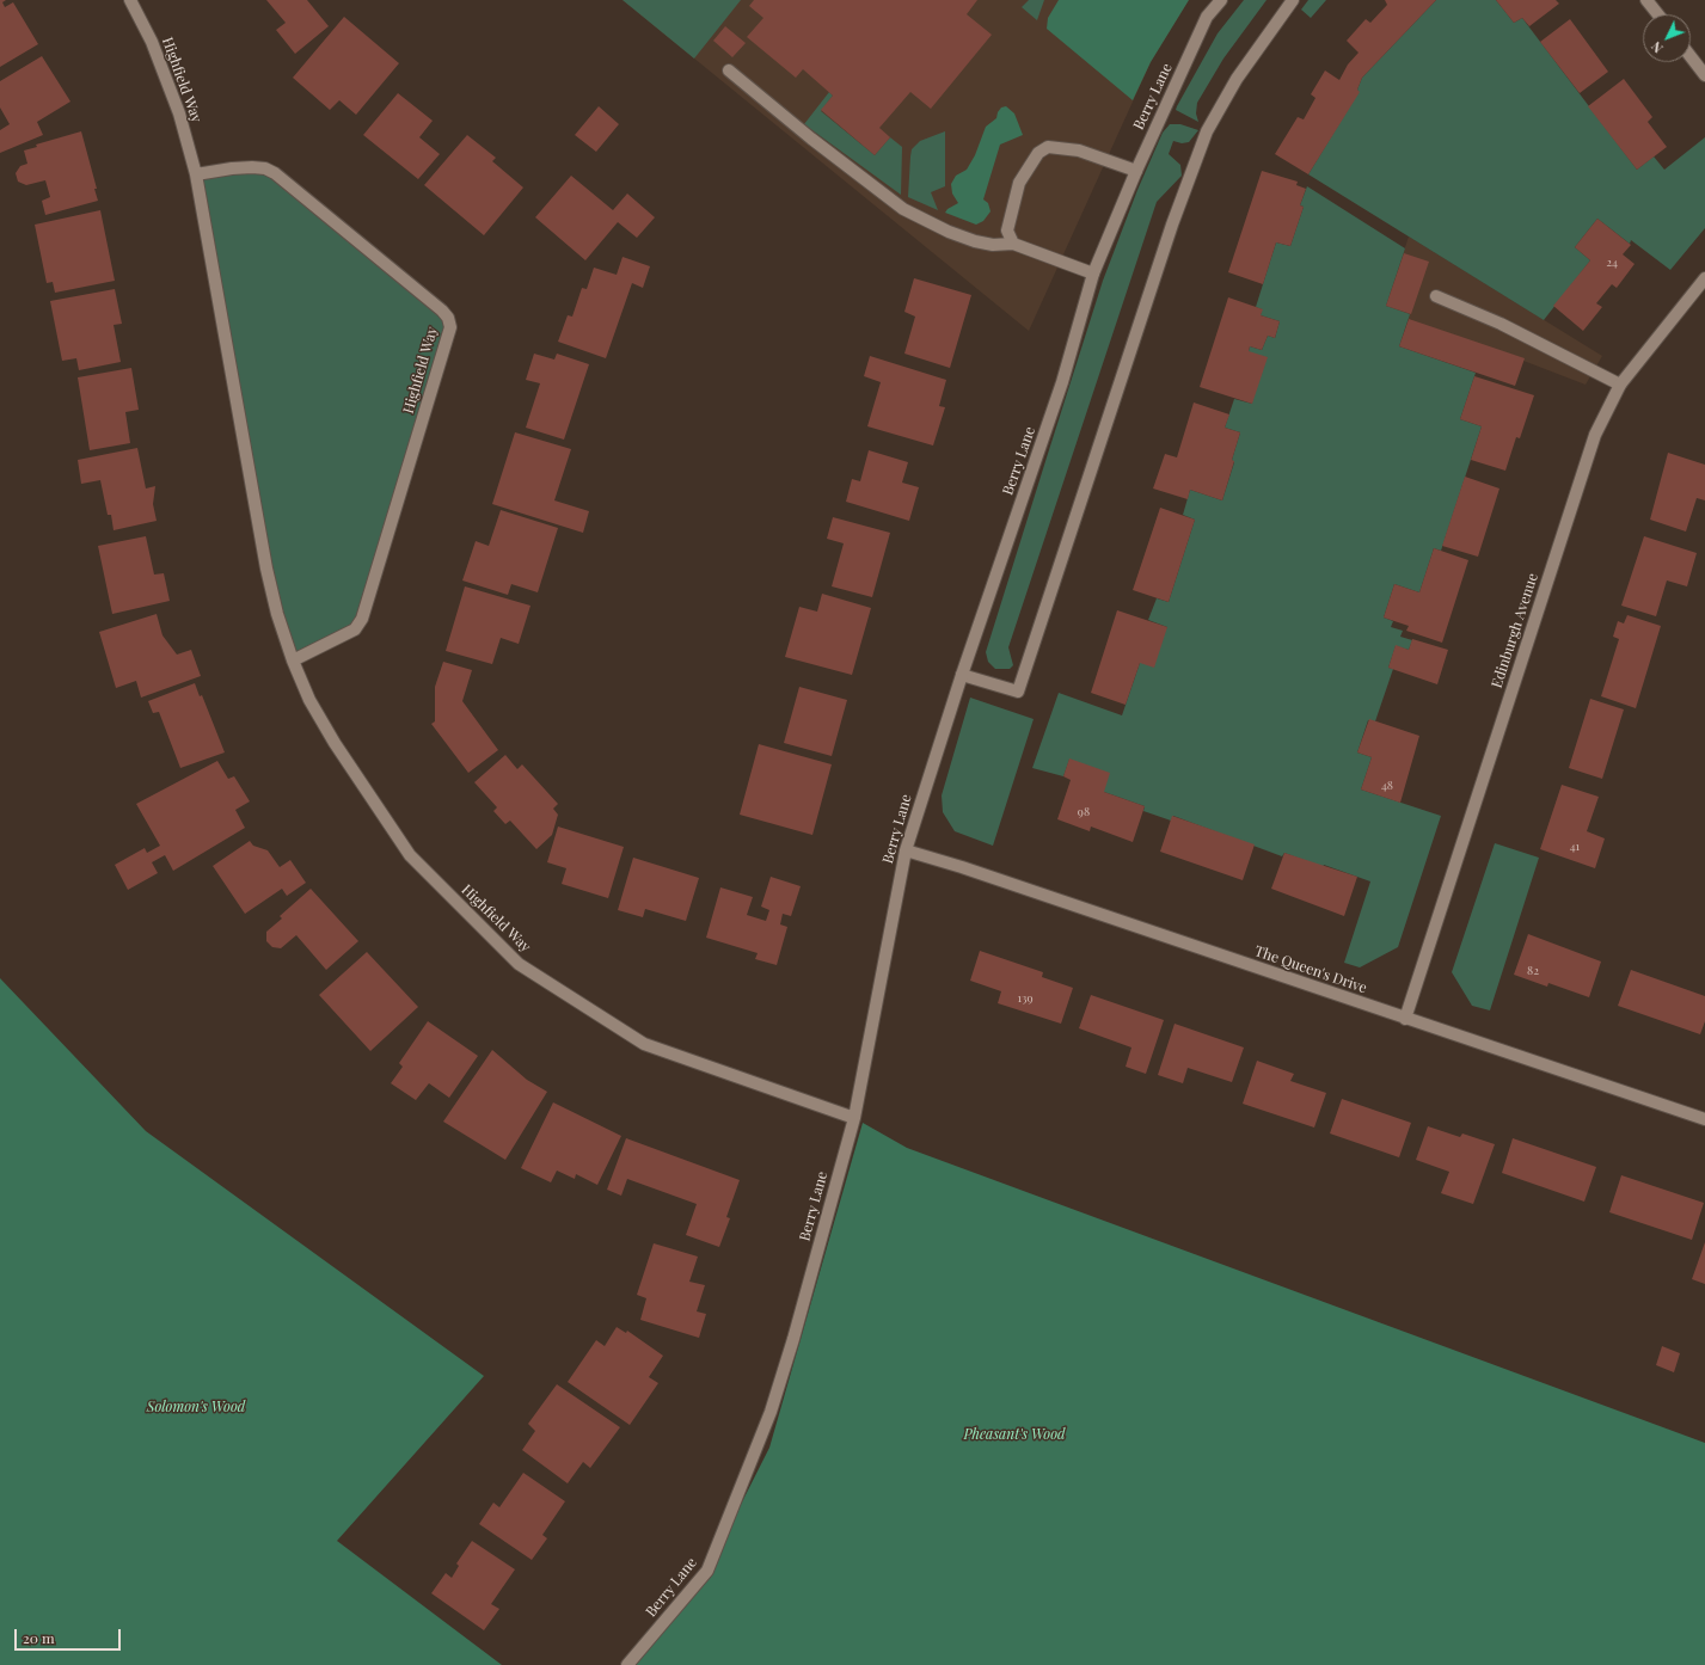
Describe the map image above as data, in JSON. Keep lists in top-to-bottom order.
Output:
{
  "streets": {
    "street": [
      "Highfield Way",
      "Berry Lane",
      "Edinburgh Avenue",
      "The Queen's Drive"
    ]
  },
  "crossings": [
    ["Highfield Way", "Berry Lane"],
    ["Berry Lane", "The Queen's Drive"],
    ["Edinburgh Avenue", "The Queen's Drive"]
  ],
  "parks": ["Solomon's Wood", "Pheasant's Wood"],
  "house_numbers": [
    "24",
    "48",
    "98",
    "41",
    "82",
    "139"
  ],
  "scale_bar": "20 m",
  "north": "bottom left"
}
